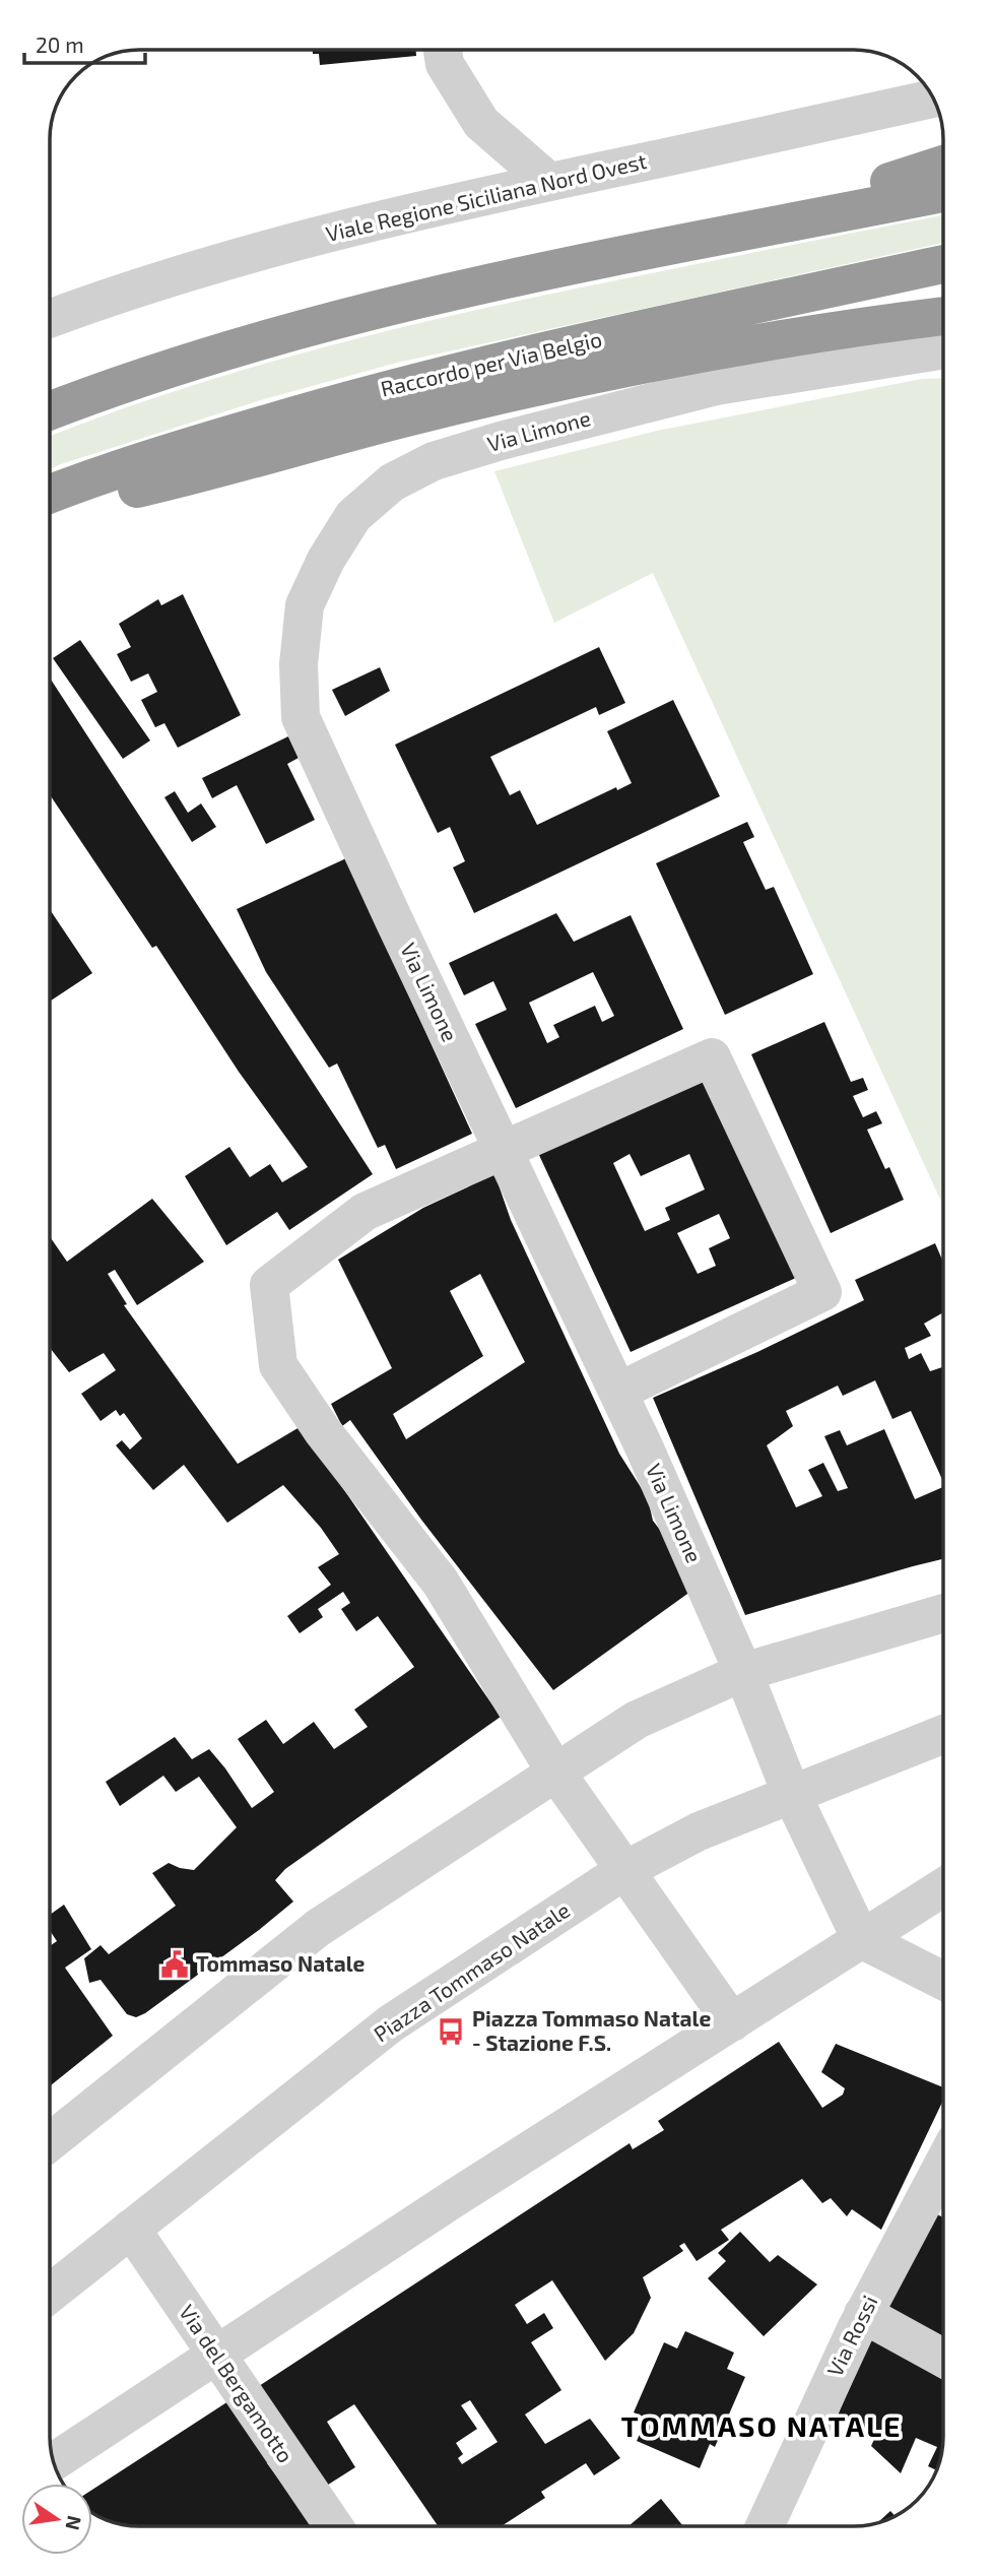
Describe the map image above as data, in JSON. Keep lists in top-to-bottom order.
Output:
{
  "streets": {
    "highway": ["Raccordo per Via Belgio"],
    "street": [
      "Viale Regione Siciliana Nord Ovest",
      "Via Limone",
      "Piazza Tommaso Natale",
      "Via Rossi",
      "Via del Bergamotto"
    ]
  },
  "crossings": [
    ["Via Limone", "Piazza Tommaso Natale"],
    ["Piazza Tommaso Natale", "Via del Bergamotto"]
  ],
  "districts": ["TOMMASO NATALE"],
  "places": {
    "public building": ["Tommaso Natale"],
    "bus stop": ["Piazza Tommaso Natale - Stazione F.S."]
  },
  "scale_bar": "20 m",
  "north": "right"
}
